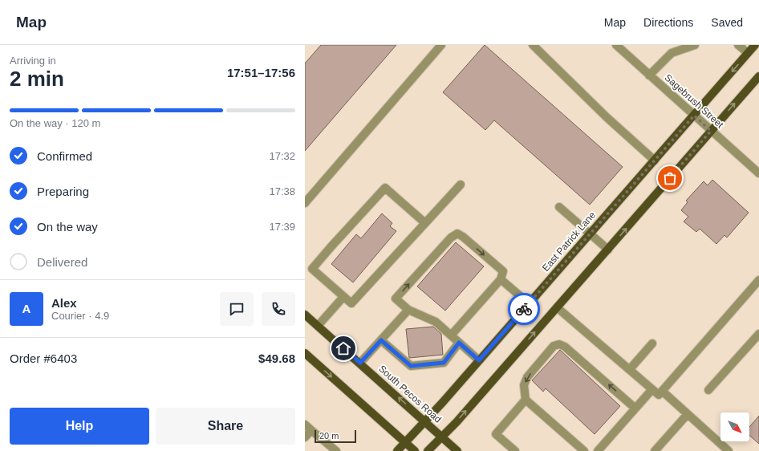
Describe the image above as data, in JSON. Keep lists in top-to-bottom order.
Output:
{
  "streets": {
    "main road": ["East Patrick Lane", "South Pecos Road"],
    "street": ["Sagebrush Street"]
  },
  "crossings": [
    ["Sagebrush Street", "East Patrick Lane"],
    ["East Patrick Lane", "South Pecos Road"]
  ],
  "scale_bar": "20 m",
  "north": "bottom right",
  "page": {
    "header": "Map",
    "nav": ["Map", "Directions", "Saved"],
    "heading": ["2 min", "Arriving in", "17:51–17:56"],
    "panel": [
      "Alex",
      "Courier · 4.9",
      "Order #6403",
      "$49.68"
    ],
    "bar": "On the way · 120 m",
    "list": [
      ["Confirmed", "17:32"],
      ["Preparing", "17:38"],
      ["On the way", "17:39"],
      "Delivered"
    ],
    "round": "A",
    "buttons": ["Help", "Share"],
    "scale": "20 m"
  }
}
